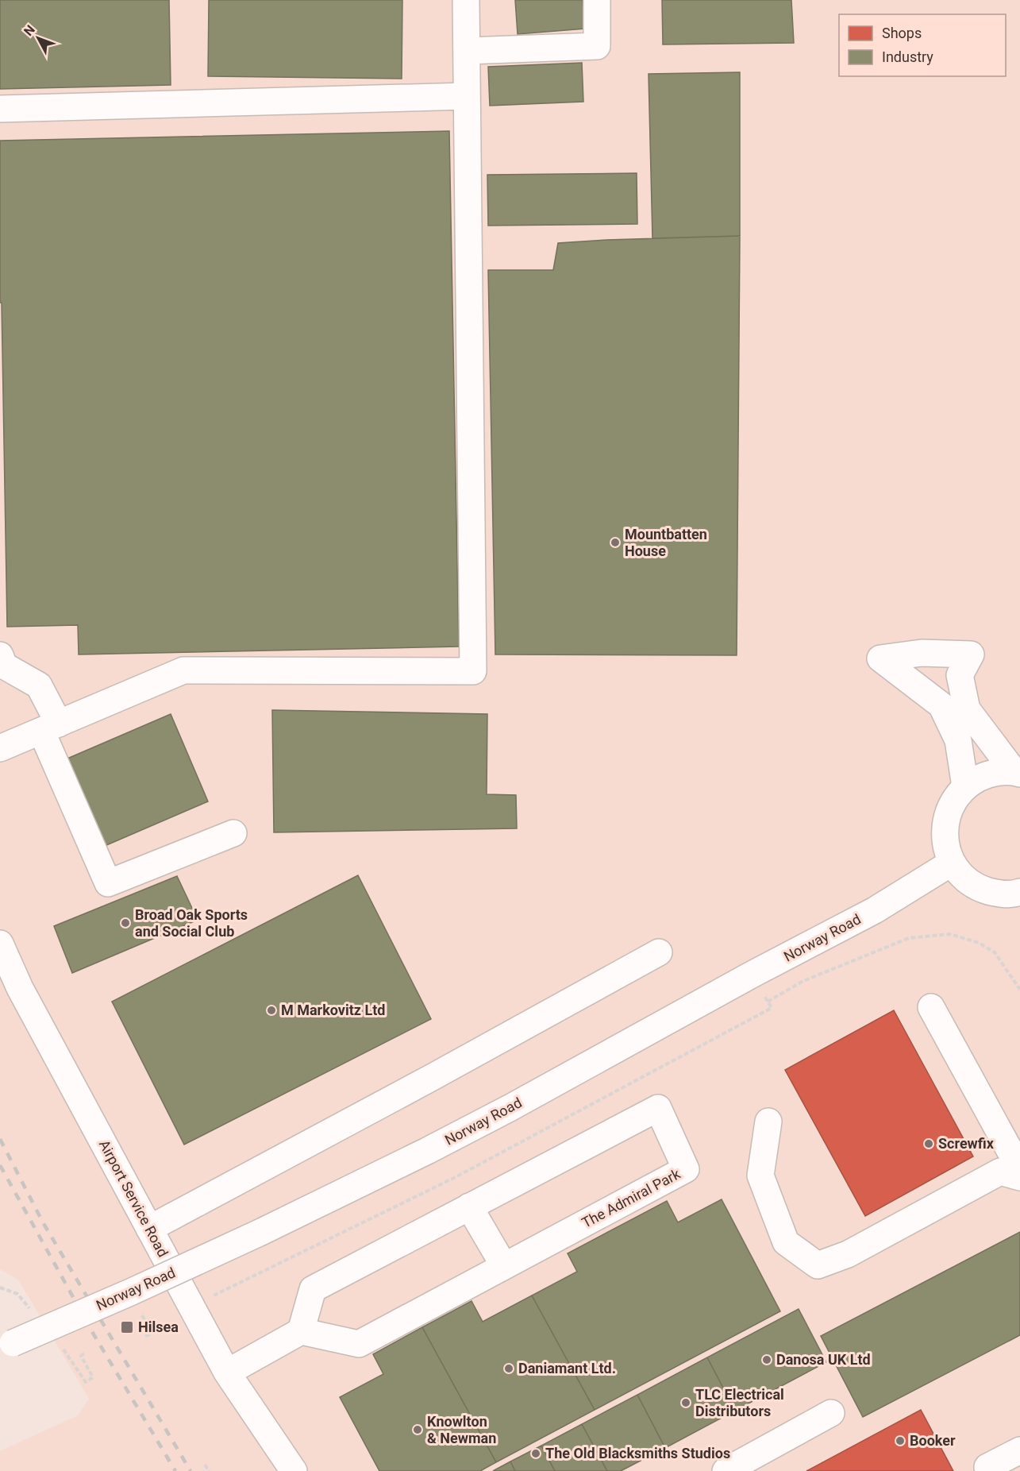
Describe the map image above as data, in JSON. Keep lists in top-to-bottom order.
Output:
{
  "streets": {
    "street": ["Norway Road", "Airport Service Road", "The Admiral Park"]
  },
  "places": {
    "other": [
      "Mountbatten House",
      "Broad Oak Sports and Social Club",
      "M Markovitz Ltd",
      "Screwfix",
      "Danosa UK Ltd",
      "Daniamant Ltd.",
      "TLC Electrical Distributors",
      "Knowlton & Newman",
      "Booker",
      "The Old Blacksmiths Studios"
    ],
    "transit": ["Hilsea"]
  },
  "legend": ["Shops", "Industry"],
  "north": "top left"
}
